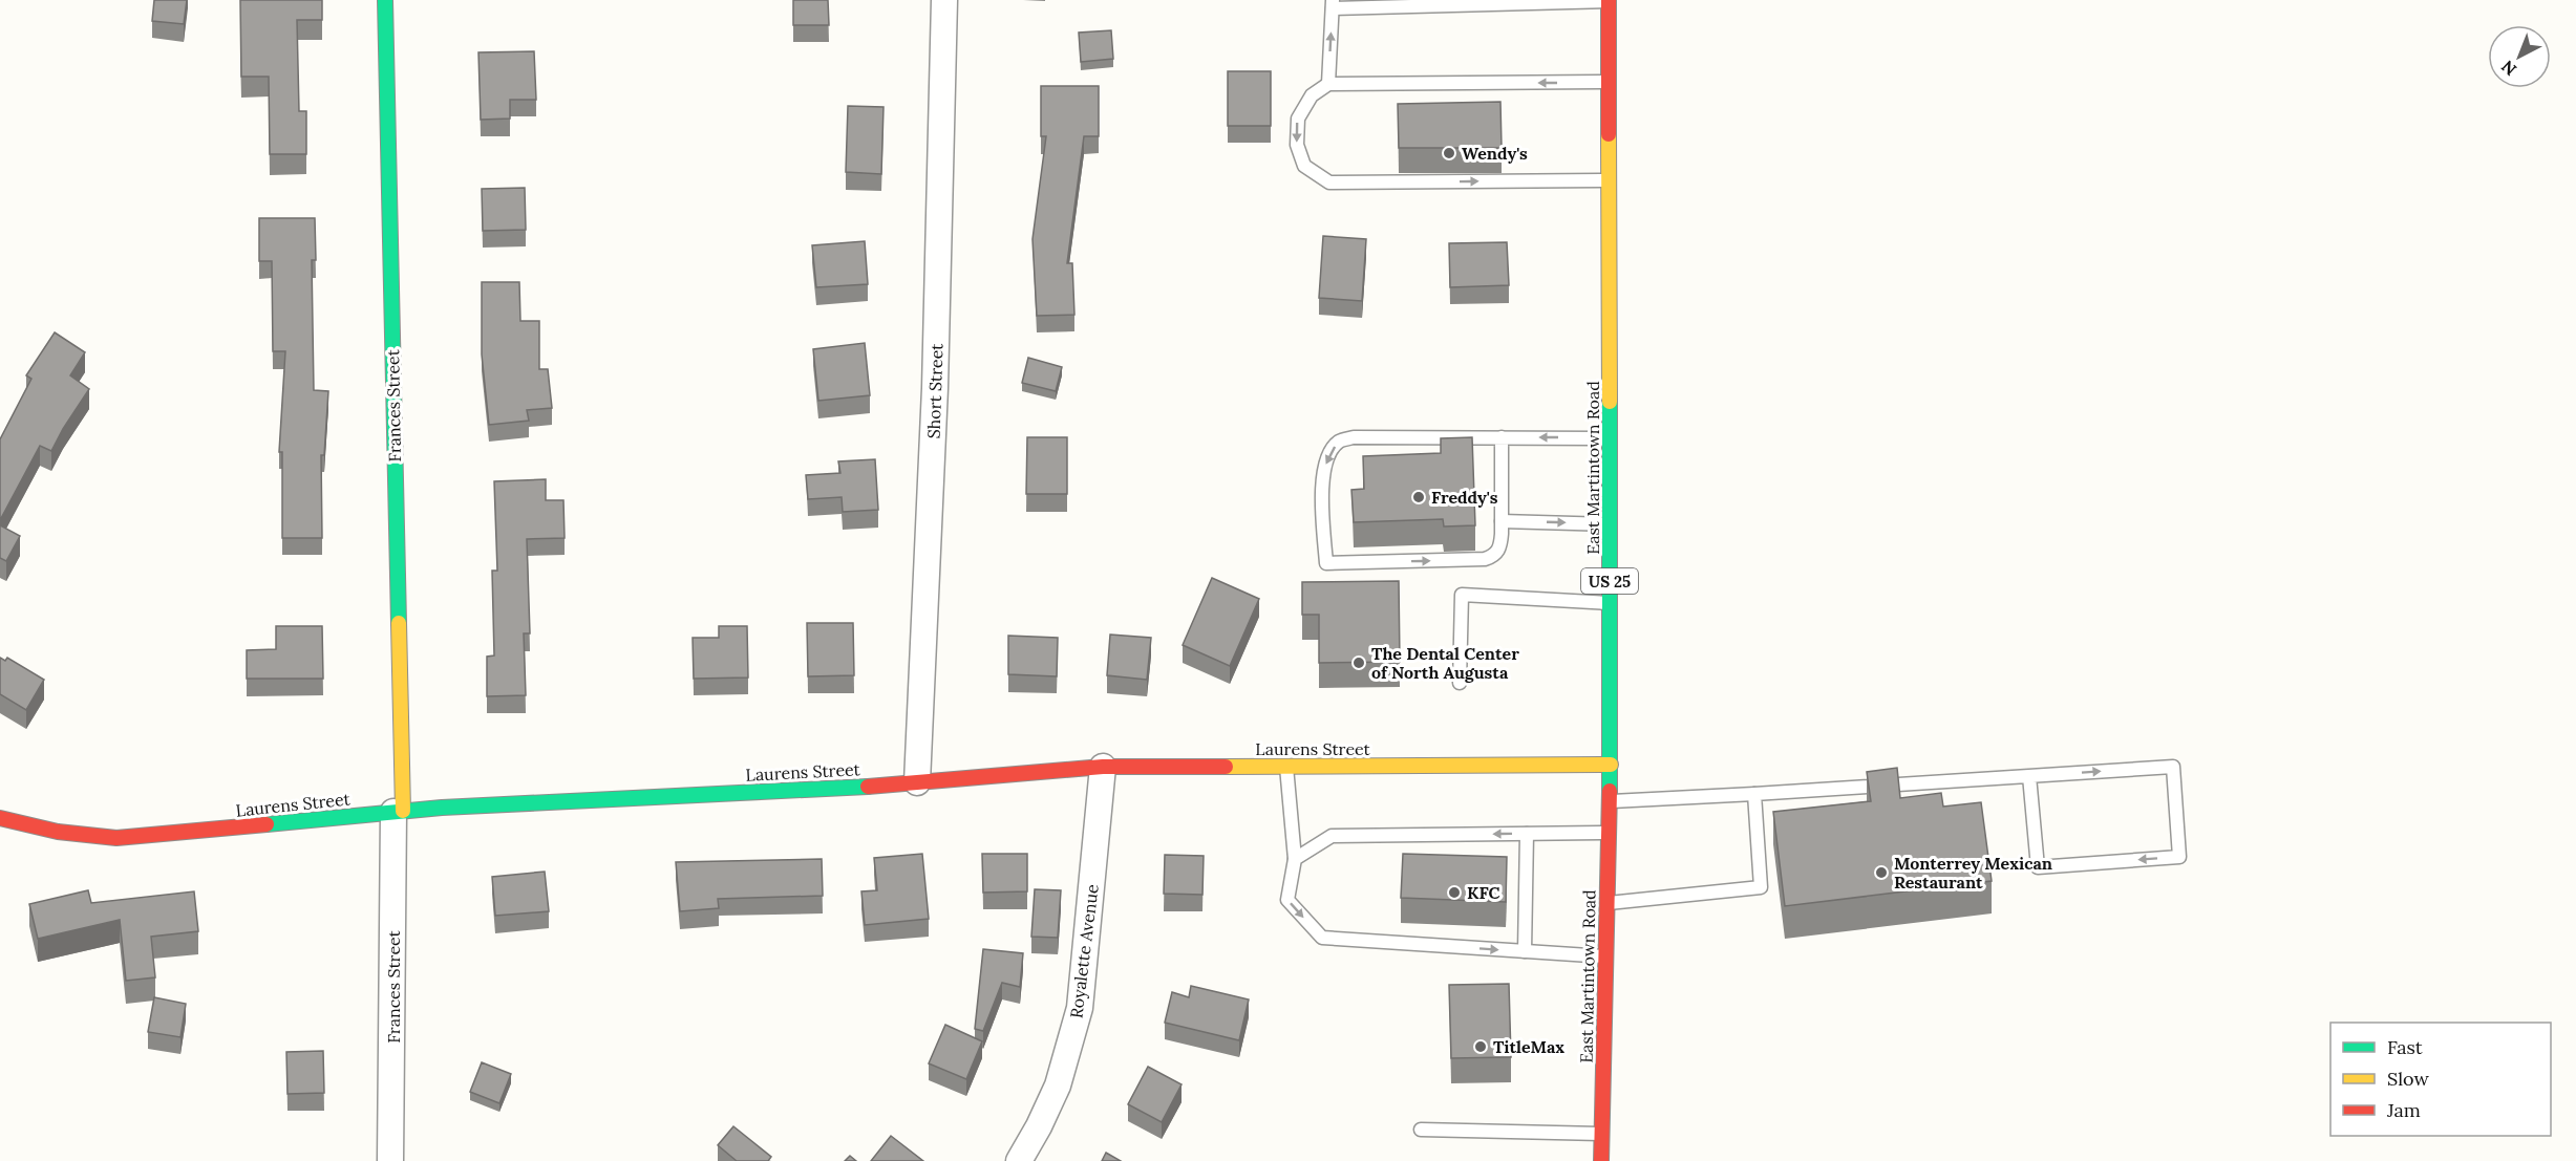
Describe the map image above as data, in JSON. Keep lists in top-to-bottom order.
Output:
{
  "streets": {
    "street": [
      "Short Street",
      "Frances Street",
      "East Martintown Road",
      "US 25",
      "Laurens Street",
      "Royalette Avenue"
    ]
  },
  "crossings": [
    ["Short Street", "Laurens Street"],
    ["Frances Street", "Laurens Street"],
    ["East Martintown Road", "Laurens Street"],
    ["Laurens Street", "Royalette Avenue"]
  ],
  "places": [
    "Wendy's",
    "Freddy's",
    "The Dental Center of North Augusta",
    "Monterrey Mexican Restaurant",
    "KFC",
    "TitleMax"
  ],
  "legend": ["Fast", "Slow", "Jam"],
  "north": "bottom left"
}
